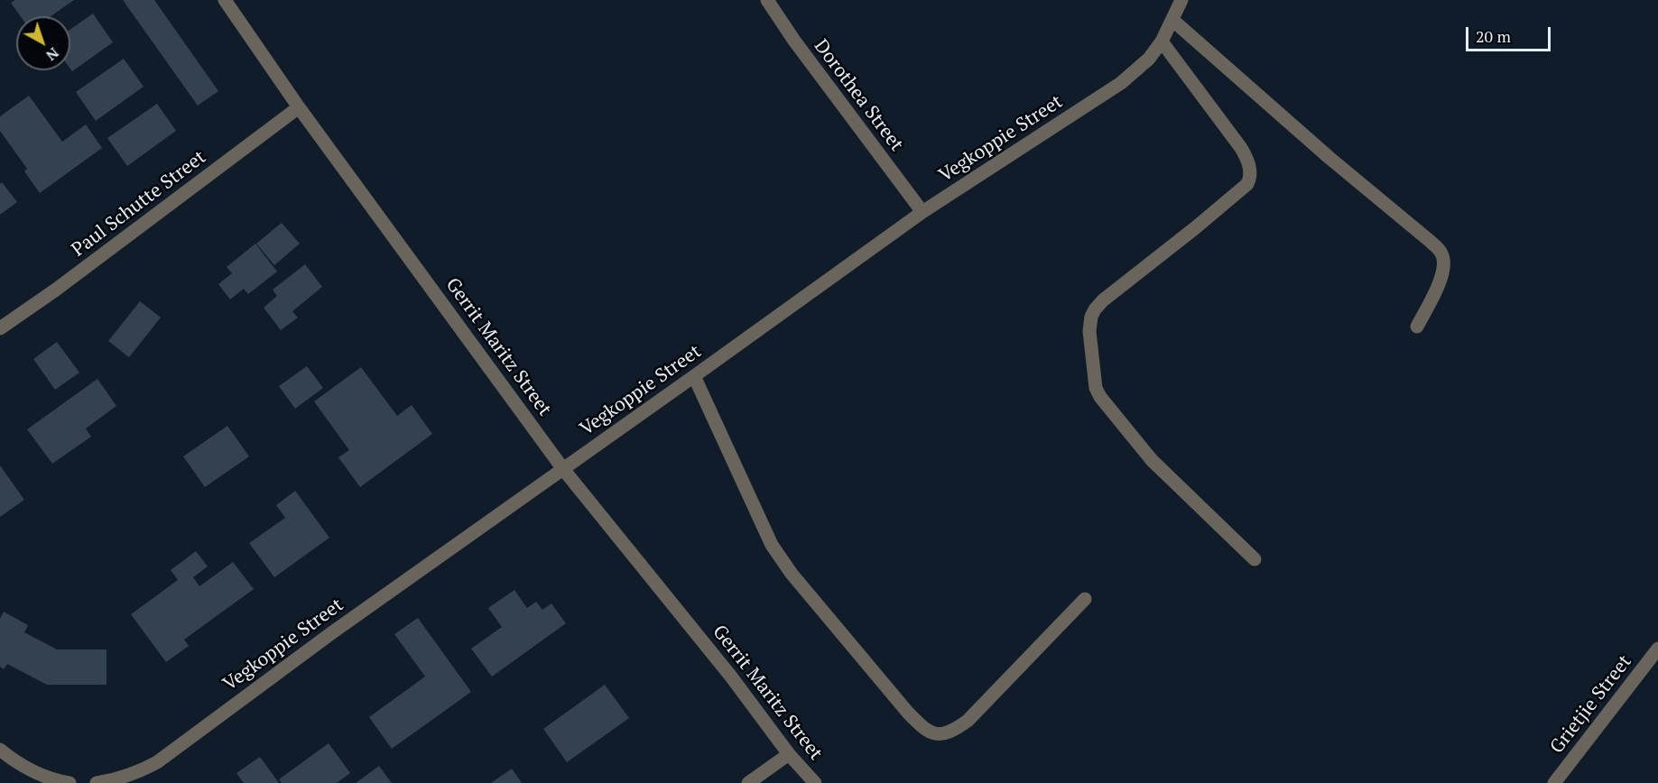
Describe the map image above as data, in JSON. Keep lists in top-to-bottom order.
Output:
{
  "streets": {
    "street": [
      "Dorothea Street",
      "Vegkoppie Street",
      "Paul Schutte Street",
      "Gerrit Maritz Street",
      "Grietjie Street"
    ]
  },
  "crossings": [
    ["Dorothea Street", "Vegkoppie Street"],
    ["Vegkoppie Street", "Gerrit Maritz Street"],
    ["Paul Schutte Street", "Gerrit Maritz Street"]
  ],
  "scale_bar": "20 m",
  "north": "bottom right"
}
